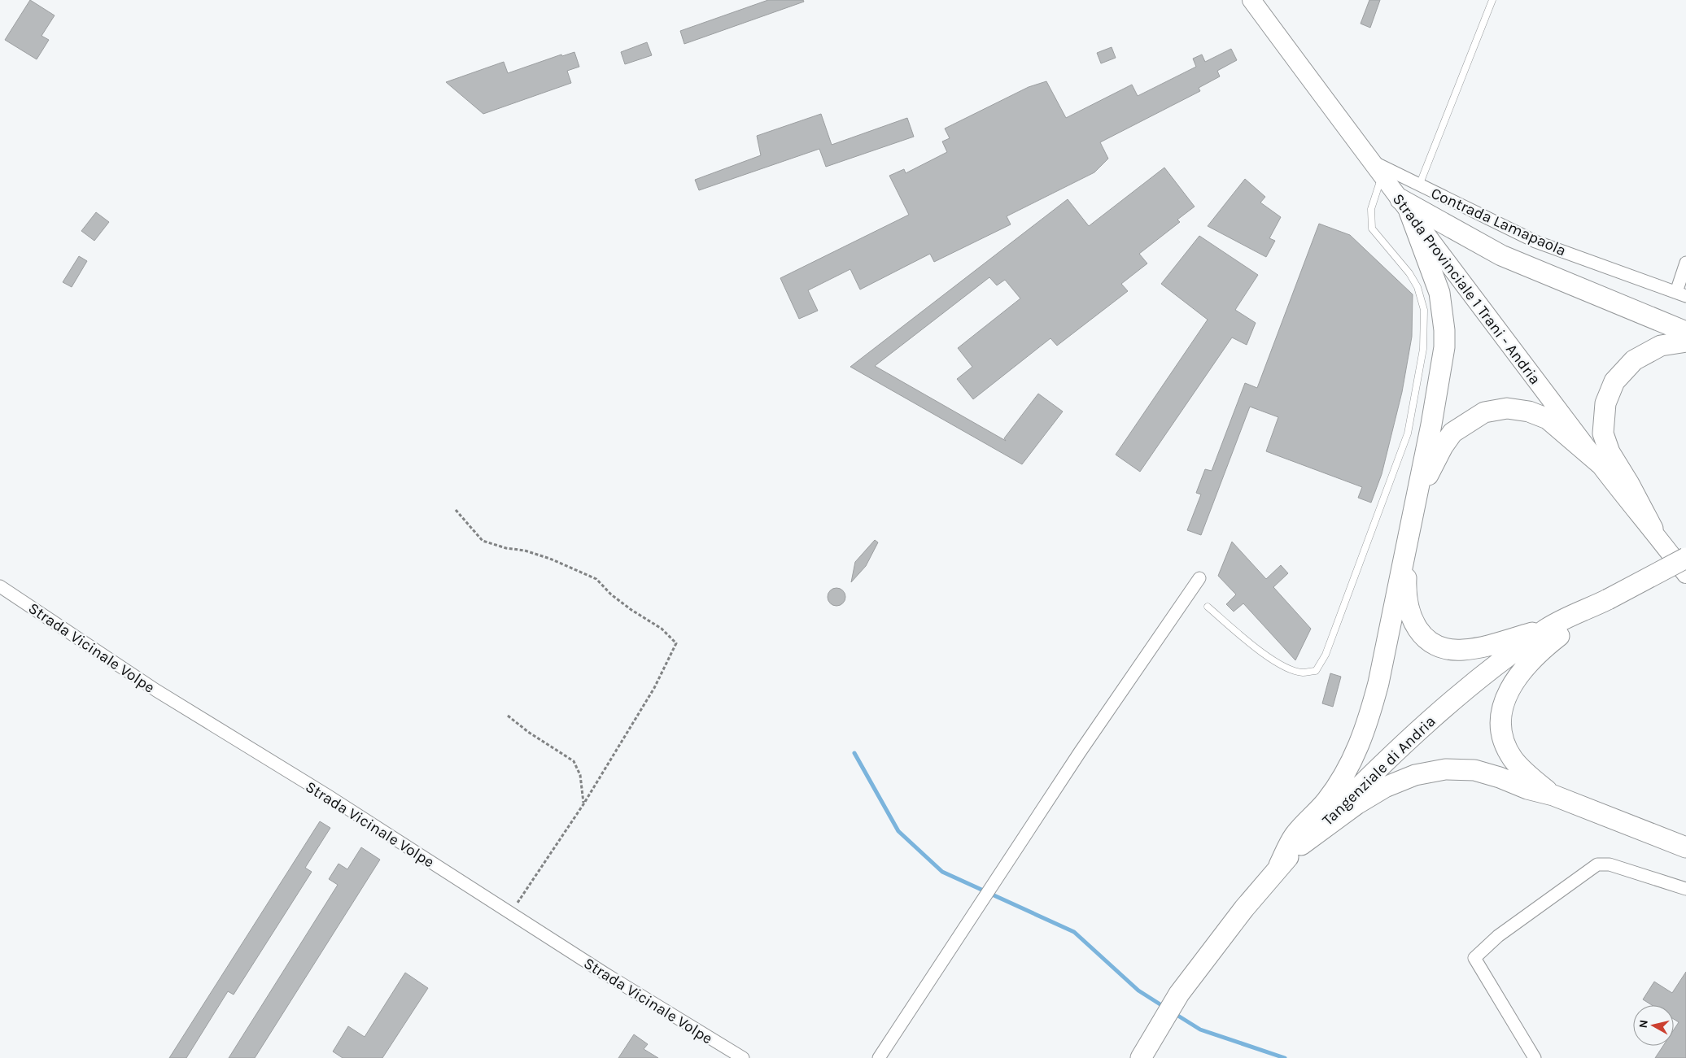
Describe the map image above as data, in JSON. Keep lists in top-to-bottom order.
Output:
{
  "streets": {
    "main road": ["Strada Provinciale 1 Trani - Andria", "Tangenziale di Andria"],
    "street": ["Contrada Lamapaola", "Strada Vicinale Volpe"]
  },
  "crossings": [
    ["Contrada Lamapaola", "Strada Provinciale 1 Trani - Andria"]
  ],
  "north": "left"
}
